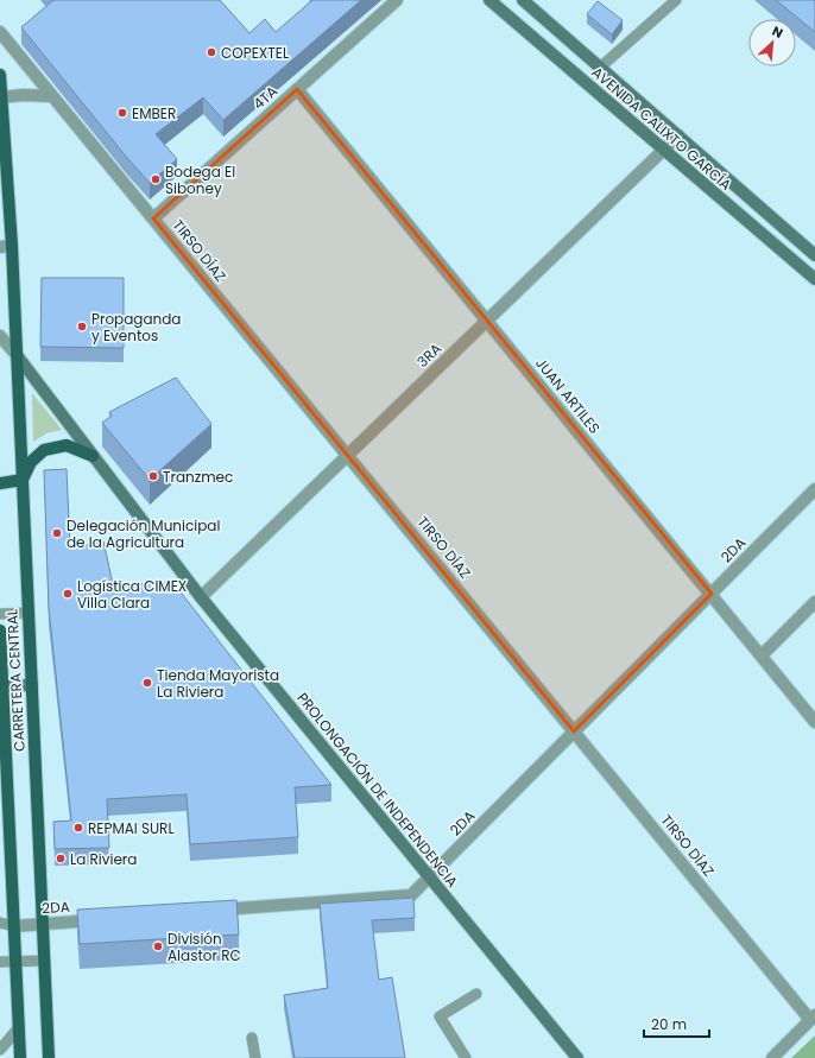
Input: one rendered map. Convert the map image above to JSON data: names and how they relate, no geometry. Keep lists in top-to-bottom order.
{
  "streets": {
    "main road": ["CARRETERA CENTRAL"],
    "street": [
      "4TA",
      "AVENIDA CALIXTO GARCÍA",
      "TIRSO DÍAZ",
      "3RA",
      "JUAN ARTILES",
      "2DA",
      "PROLONGACIÓN DE INDEPENDENCIA"
    ]
  },
  "crossings": [
    ["4TA", "TIRSO DÍAZ"],
    ["4TA", "JUAN ARTILES"],
    ["AVENIDA CALIXTO GARCÍA", "3RA"],
    ["TIRSO DÍAZ", "3RA"],
    ["TIRSO DÍAZ", "2DA"],
    ["3RA", "JUAN ARTILES"],
    ["3RA", "PROLONGACIÓN DE INDEPENDENCIA"],
    ["JUAN ARTILES", "2DA"],
    ["2DA", "CARRETERA CENTRAL"],
    ["2DA", "PROLONGACIÓN DE INDEPENDENCIA"],
    ["CARRETERA CENTRAL", "PROLONGACIÓN DE INDEPENDENCIA"]
  ],
  "places": [
    "COPEXTEL",
    "EMBER",
    "Bodega El Siboney",
    "Propaganda y Eventos",
    "Tranzmec",
    "Delegación Municipal de la Agricultura",
    "Logística CIMEX Villa Clara",
    "Tienda Mayorista La Riviera",
    "REPMAI SURL",
    "La Riviera",
    "División Alastor RC"
  ],
  "scale_bar": "20 m",
  "north": "top right"
}
